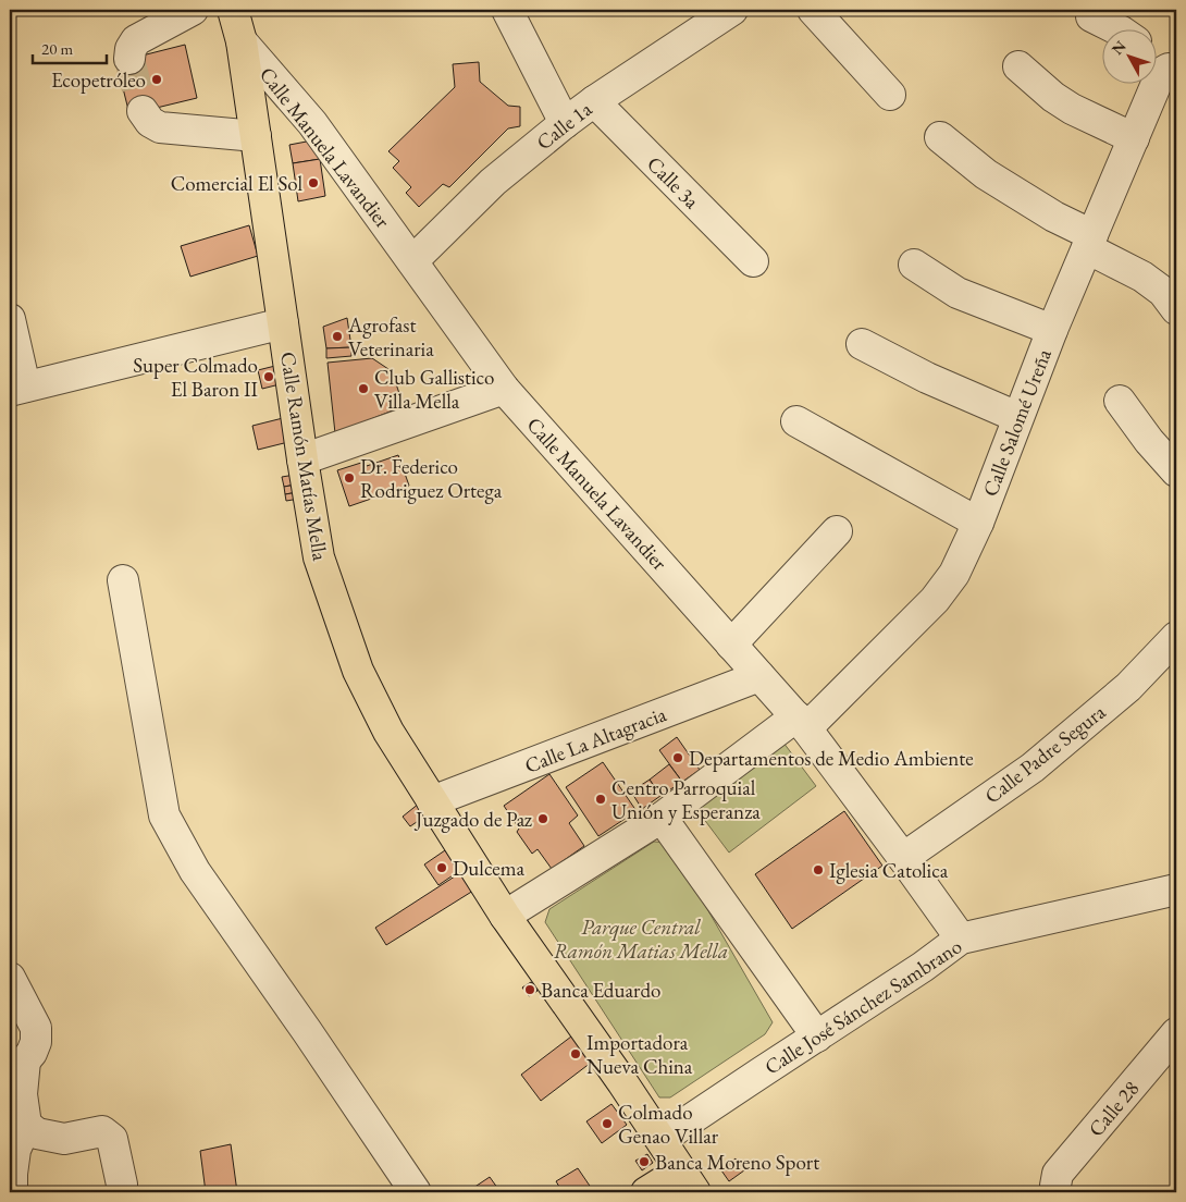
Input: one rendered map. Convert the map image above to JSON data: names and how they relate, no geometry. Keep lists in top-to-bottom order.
{
  "streets": {
    "main road": ["Calle Ramón Matías Mella"],
    "street": [
      "Calle 1a",
      "Calle Manuela Lavandier",
      "Calle 3a",
      "Calle Salomé Ureña",
      "Calle La Altagracia",
      "Calle Padre Segura",
      "Calle José Sánchez Sambrano",
      "Calle 28"
    ]
  },
  "crossings": [
    ["Calle 1a", "Calle Manuela Lavandier"],
    ["Calle 1a", "Calle 3a"],
    ["Calle Manuela Lavandier", "Calle Salomé Ureña"],
    ["Calle Manuela Lavandier", "Calle Ramón Matías Mella"],
    ["Calle Manuela Lavandier", "Calle La Altagracia"],
    ["Calle Manuela Lavandier", "Calle Padre Segura"],
    ["Calle Manuela Lavandier", "Calle José Sánchez Sambrano"],
    ["Calle Salomé Ureña", "Calle Ramón Matías Mella"],
    ["Calle Ramón Matías Mella", "Calle La Altagracia"],
    ["Calle Ramón Matías Mella", "Calle José Sánchez Sambrano"]
  ],
  "parks": ["Parque Central Ramón Matias Mella"],
  "places": [
    "Ecopetróleo",
    "Comercial El Sol",
    "Agrofast Veterinaria",
    "Super Colmado El Baron II",
    "Club Gallistico Villa Mella",
    "Dr. Federico Rodriguez Ortega",
    "Departamentos de Medio Ambiente",
    "Centro Parroquial Unión y Esperanza",
    "Juzgado de Paz",
    "Dulcema",
    "Iglesia Catolica",
    "Banca Eduardo",
    "Importadora Nueva China",
    "Colmado Genao Villar",
    "Banca Moreno Sport"
  ],
  "scale_bar": "20 m",
  "north": "top left"
}
